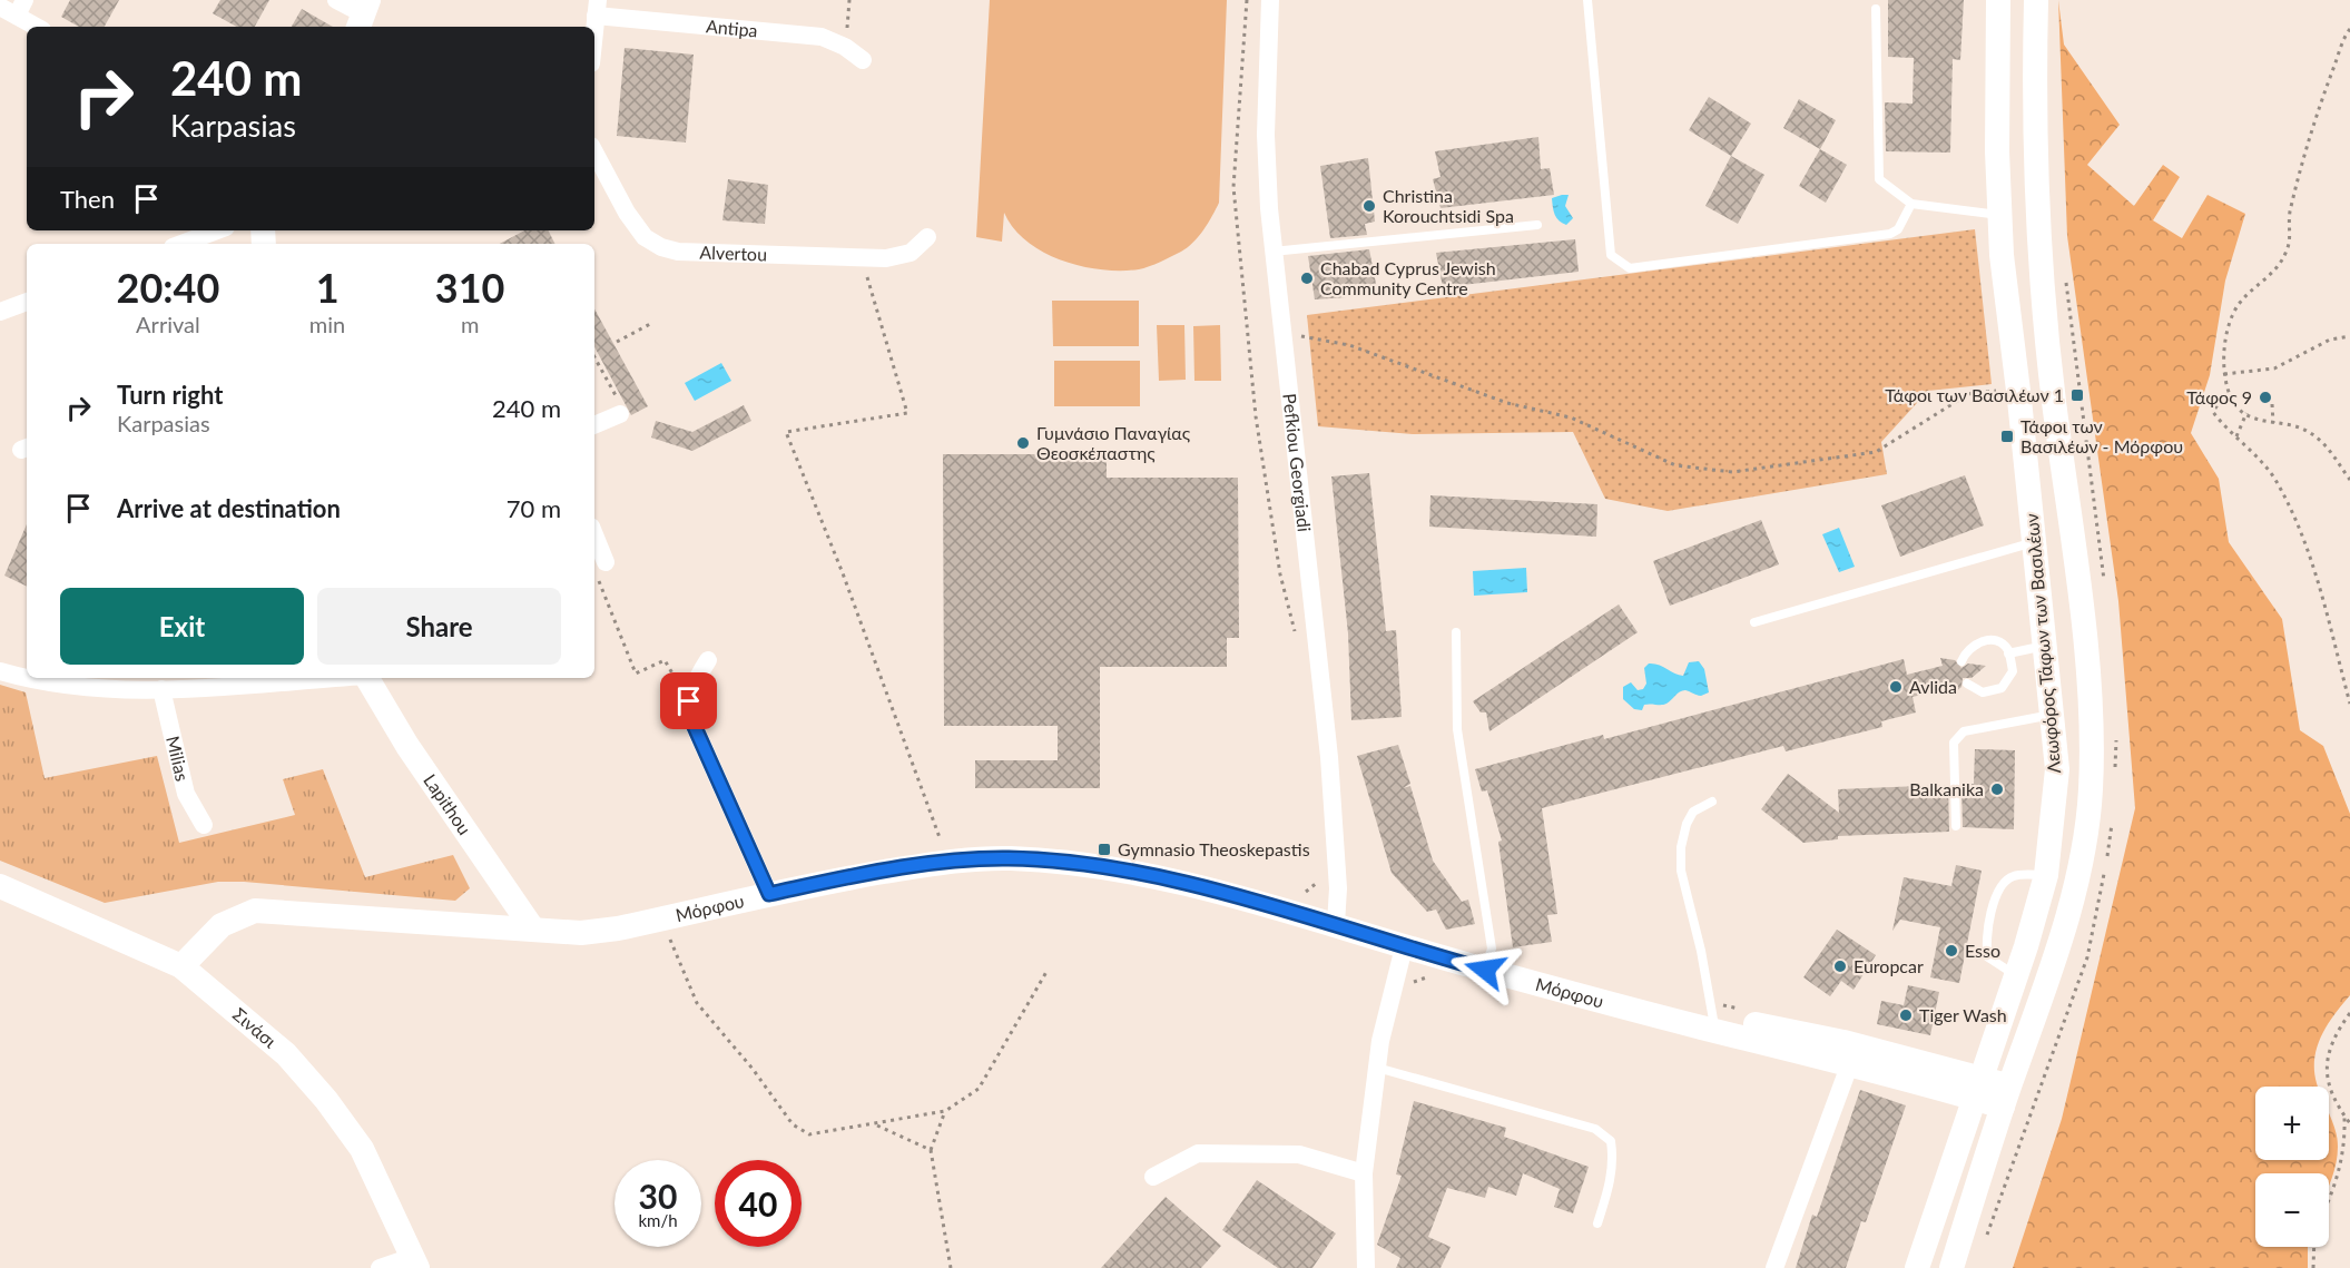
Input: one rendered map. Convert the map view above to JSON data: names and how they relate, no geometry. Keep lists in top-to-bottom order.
{
  "streets": {
    "street": [
      "Antipa",
      "Alvertou",
      "Pefkiou Georgiadi",
      "Λεωφόρος Τάφων των Βασιλέων",
      "Milias",
      "Lapithou",
      "Μόρφου",
      "Σινάσι"
    ]
  },
  "crossings": [
    ["Pefkiou Georgiadi", "Μόρφου"],
    ["Λεωφόρος Τάφων των Βασιλέων", "Μόρφου"],
    ["Lapithou", "Μόρφου"],
    ["Μόρφου", "Σινάσι"]
  ],
  "places": {
    "other": [
      "Christina Korouchtsidi Spa",
      "Chabad Cyprus Jewish Community Centre",
      "Τάφος 9",
      "Γυμνάσιο Παναγίας Θεοσκέπαστης",
      "Avlida",
      "Balkanika",
      "Esso",
      "Europcar",
      "Tiger Wash"
    ],
    "transit": ["Τάφοι των Βασιλέων 1", "Τάφοι των Βασιλέων - Μόρφου", "Gymnasio Theoskepastis"]
  },
  "page": {
    "turn": ["240 m", "Karpasias"],
    "then": "Then",
    "eta": [
      "20:40",
      "Arrival",
      "1",
      "min",
      "310",
      "m"
    ],
    "list": [
      {
        "name": "Turn right",
        "note": "Karpasias",
        "value": "240 m"
      },
      {
        "name": "Arrive at destination",
        "value": "70 m"
      }
    ],
    "buttons": ["Exit", "Share"],
    "map_buttons": ["+", "−"],
    "speed": "30 km/h",
    "limit": "40"
  }
}
